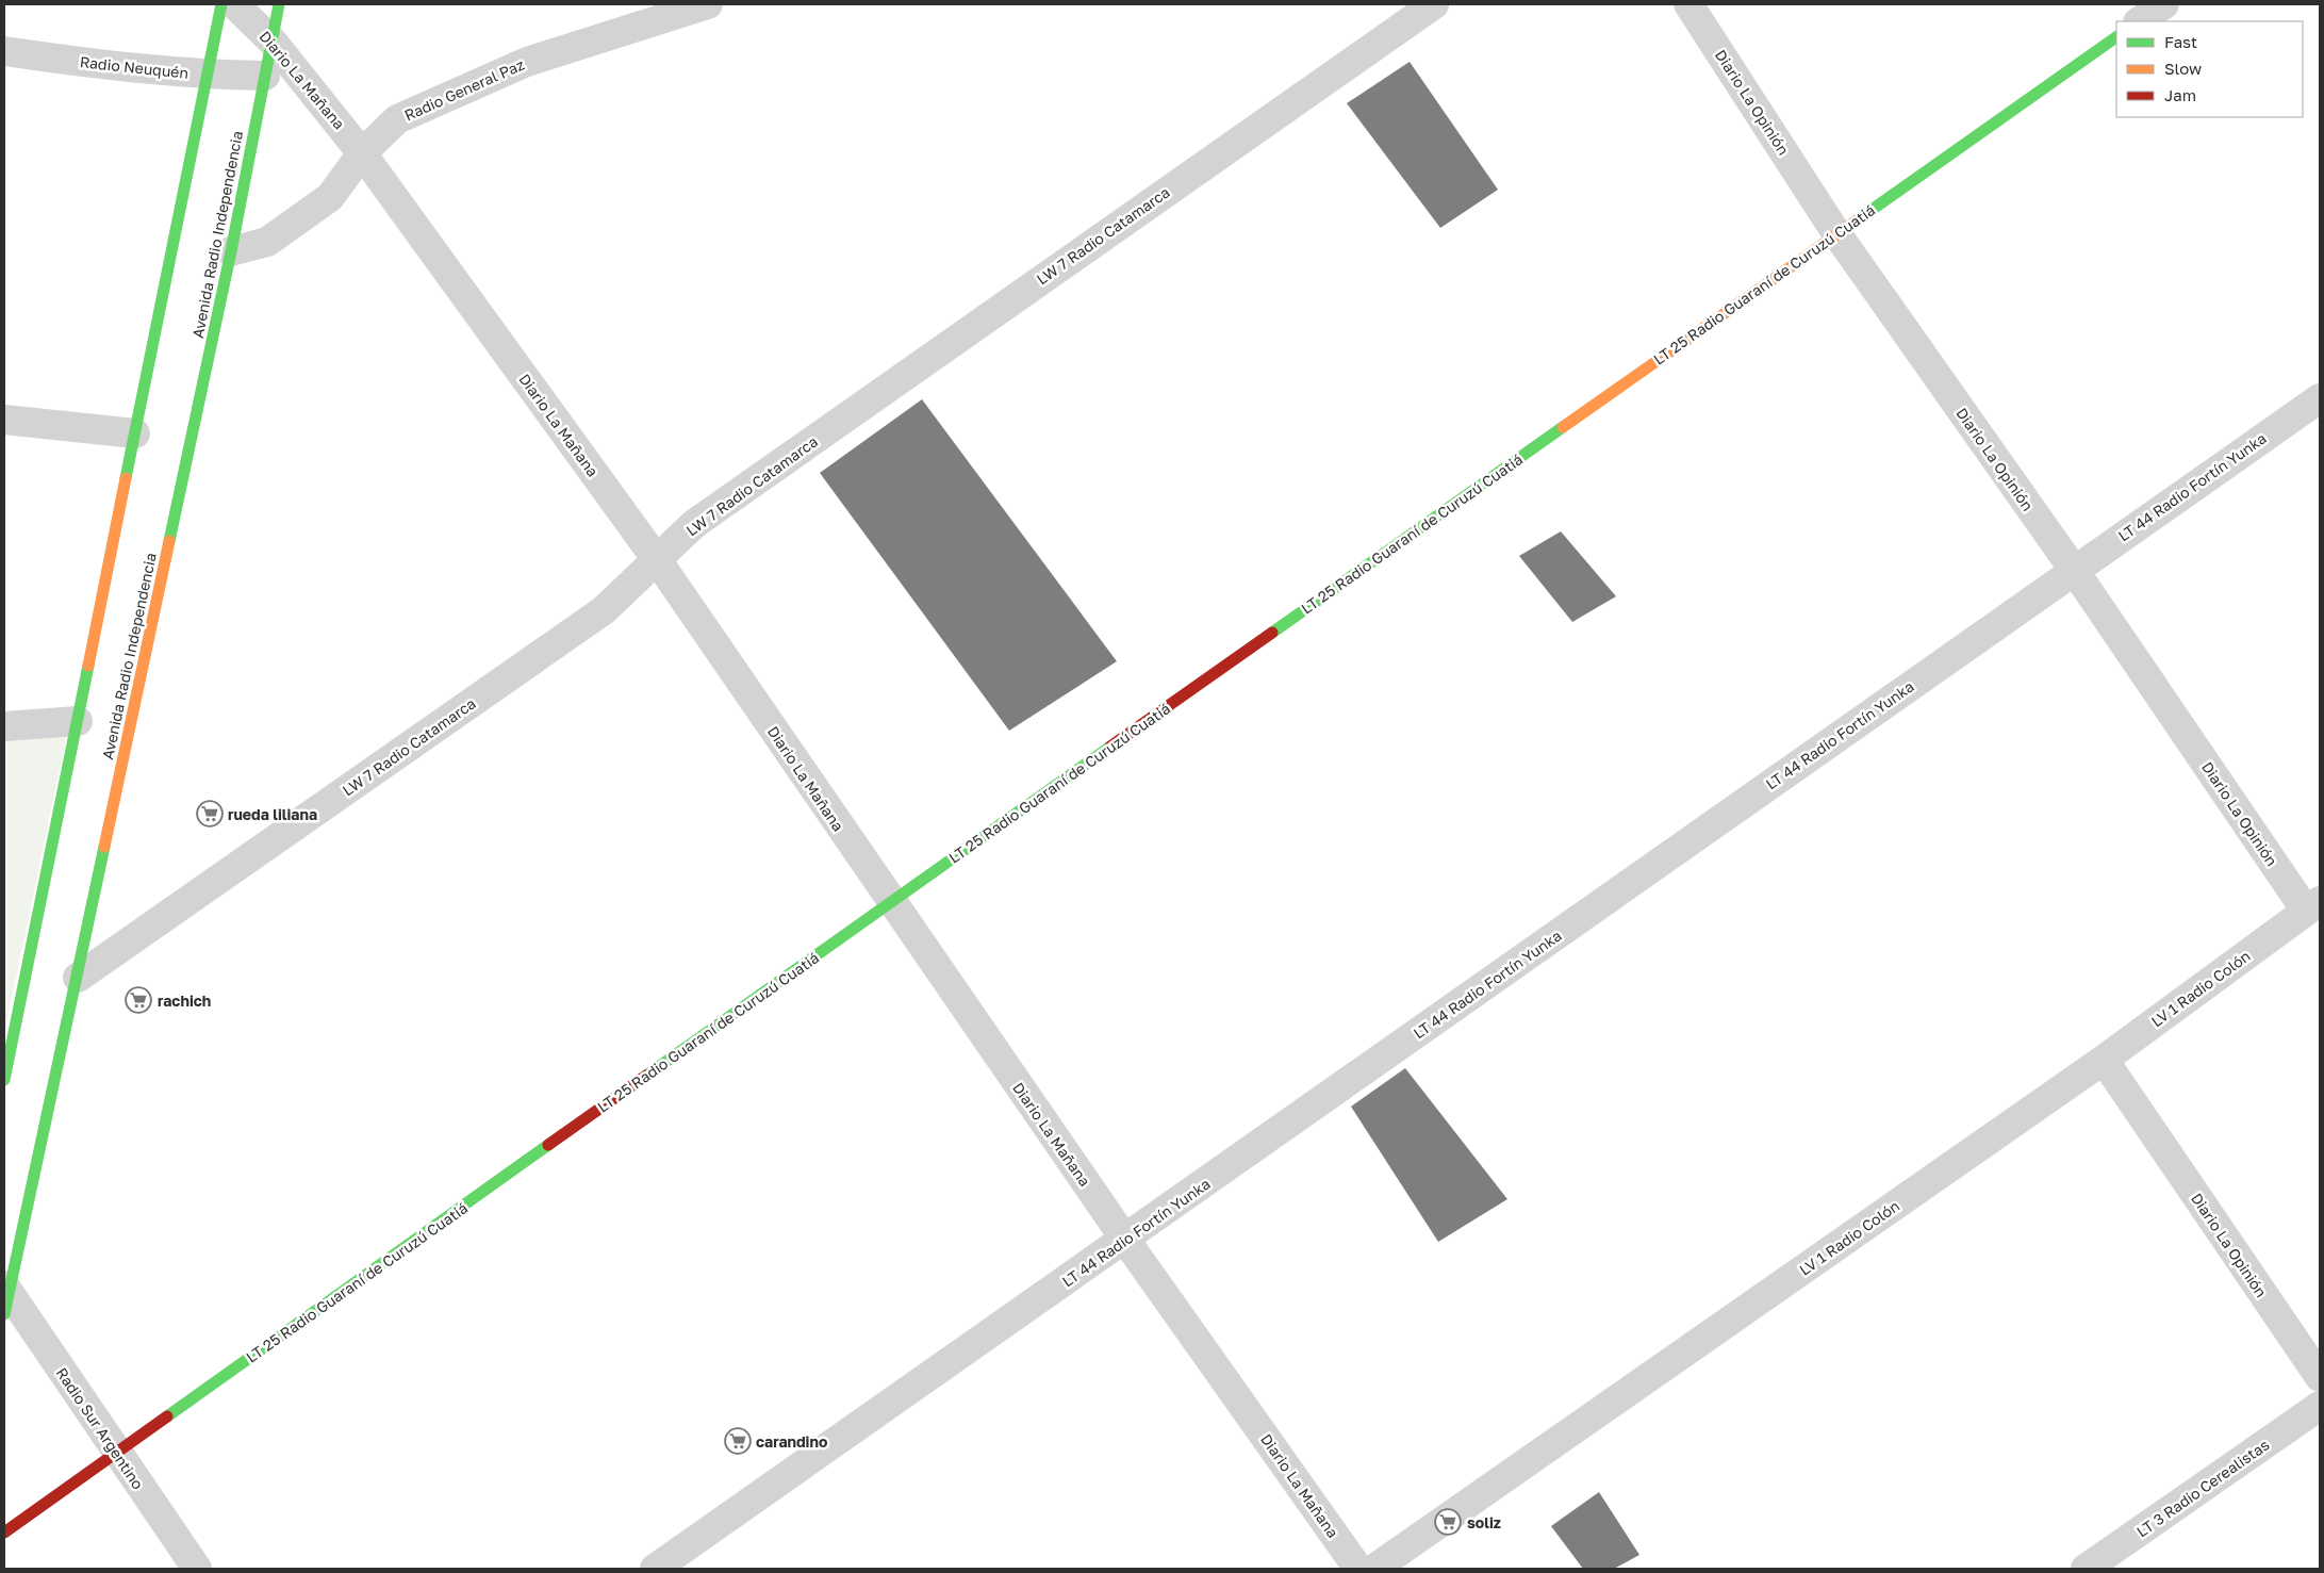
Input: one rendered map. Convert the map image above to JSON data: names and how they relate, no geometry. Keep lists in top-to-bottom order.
{
  "streets": {
    "street": [
      "Radio Neuquén",
      "Diario La Mañana",
      "Radio General Paz",
      "Diario La Opinión",
      "Avenida Radio Independencia",
      "LW 7 Radio Catamarca",
      "LT 25 Radio Guaraní de Curuzú Cuatiá",
      "LT 44 Radio Fortín Yunka",
      "LV 1 Radio Colón",
      "Radio Sur Argentino",
      "LT 3 Radio Cerealistas"
    ]
  },
  "crossings": [
    ["Radio Neuquén", "Avenida Radio Independencia"],
    ["Diario La Mañana", "Radio General Paz"],
    ["Diario La Mañana", "Avenida Radio Independencia"],
    ["Diario La Mañana", "LW 7 Radio Catamarca"],
    ["Diario La Mañana", "LT 25 Radio Guaraní de Curuzú Cuatiá"],
    ["Diario La Mañana", "LT 44 Radio Fortín Yunka"],
    ["Radio General Paz", "Avenida Radio Independencia"],
    ["Diario La Opinión", "LT 25 Radio Guaraní de Curuzú Cuatiá"],
    ["Diario La Opinión", "LT 44 Radio Fortín Yunka"],
    ["Diario La Opinión", "LV 1 Radio Colón"],
    ["Avenida Radio Independencia", "LW 7 Radio Catamarca"],
    ["Avenida Radio Independencia", "Radio Sur Argentino"],
    ["LT 25 Radio Guaraní de Curuzú Cuatiá", "Radio Sur Argentino"]
  ],
  "places": {
    "supermarket": [
      "rueda liliana",
      "rachich",
      "carandino",
      "soliz"
    ]
  },
  "legend": ["Fast", "Slow", "Jam"]
}
